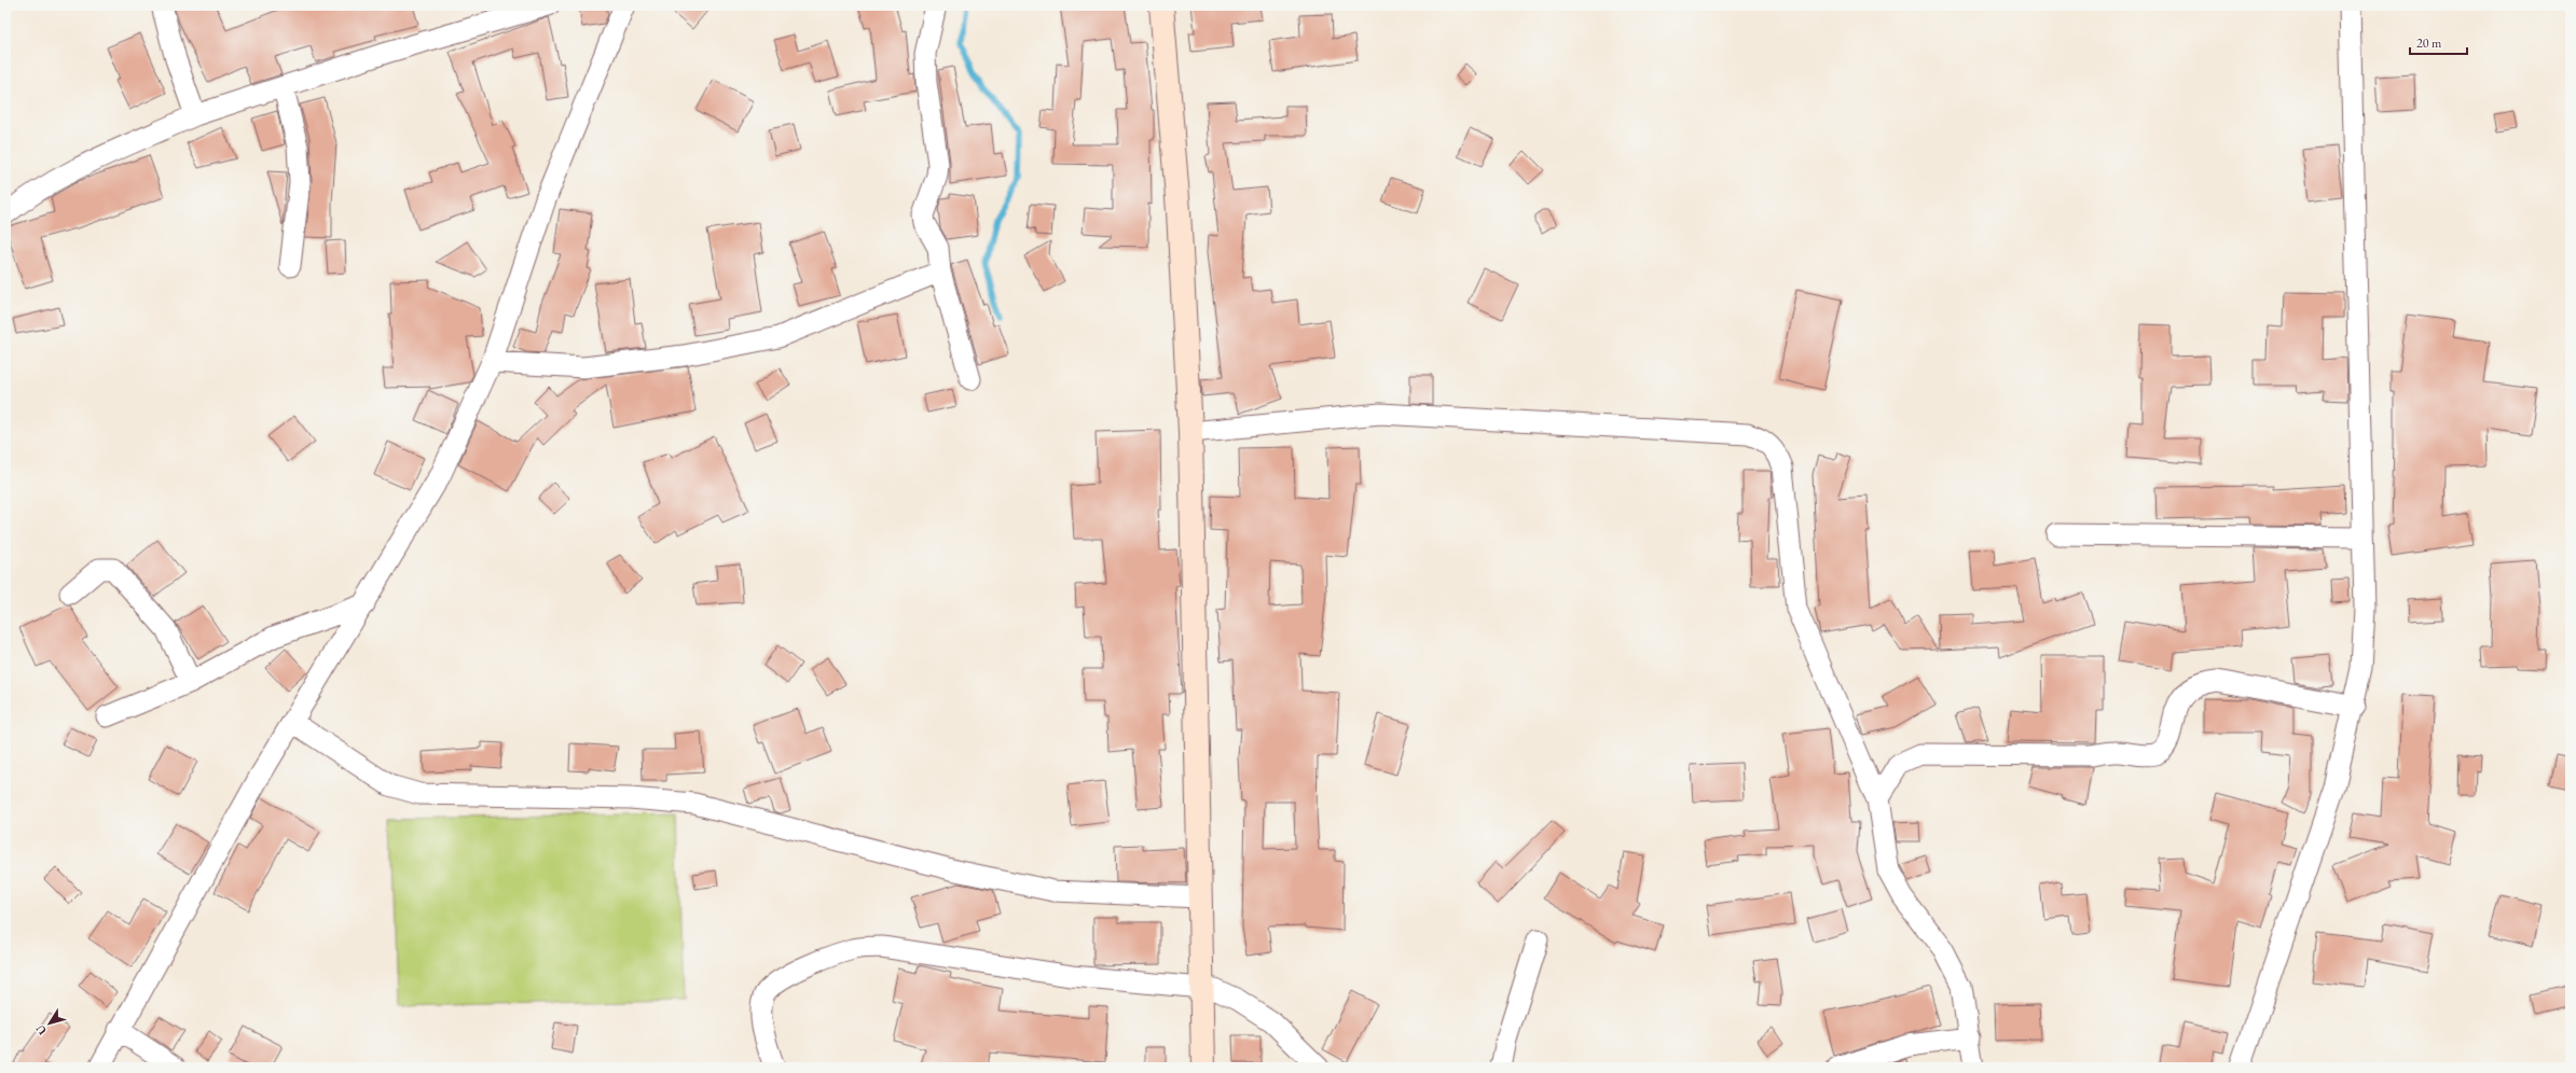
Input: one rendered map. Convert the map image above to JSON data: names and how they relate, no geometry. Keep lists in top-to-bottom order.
{
  "scale_bar": "20 m",
  "north": "bottom left"
}
